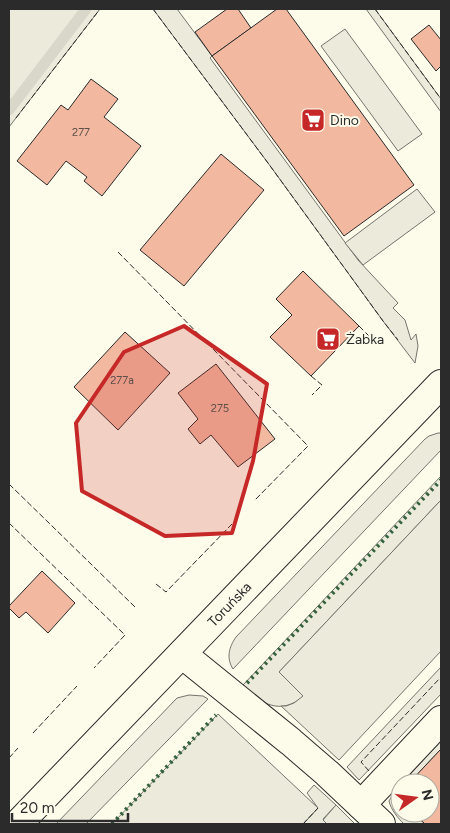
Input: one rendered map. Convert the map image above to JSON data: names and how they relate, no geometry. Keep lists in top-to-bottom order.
{
  "streets": {
    "street": ["Toruńska"]
  },
  "places": {
    "supermarket": ["Dino", "Żabka"]
  },
  "house_numbers": ["277", "277a", "275"],
  "scale_bar": "20 m",
  "north": "right"
}
